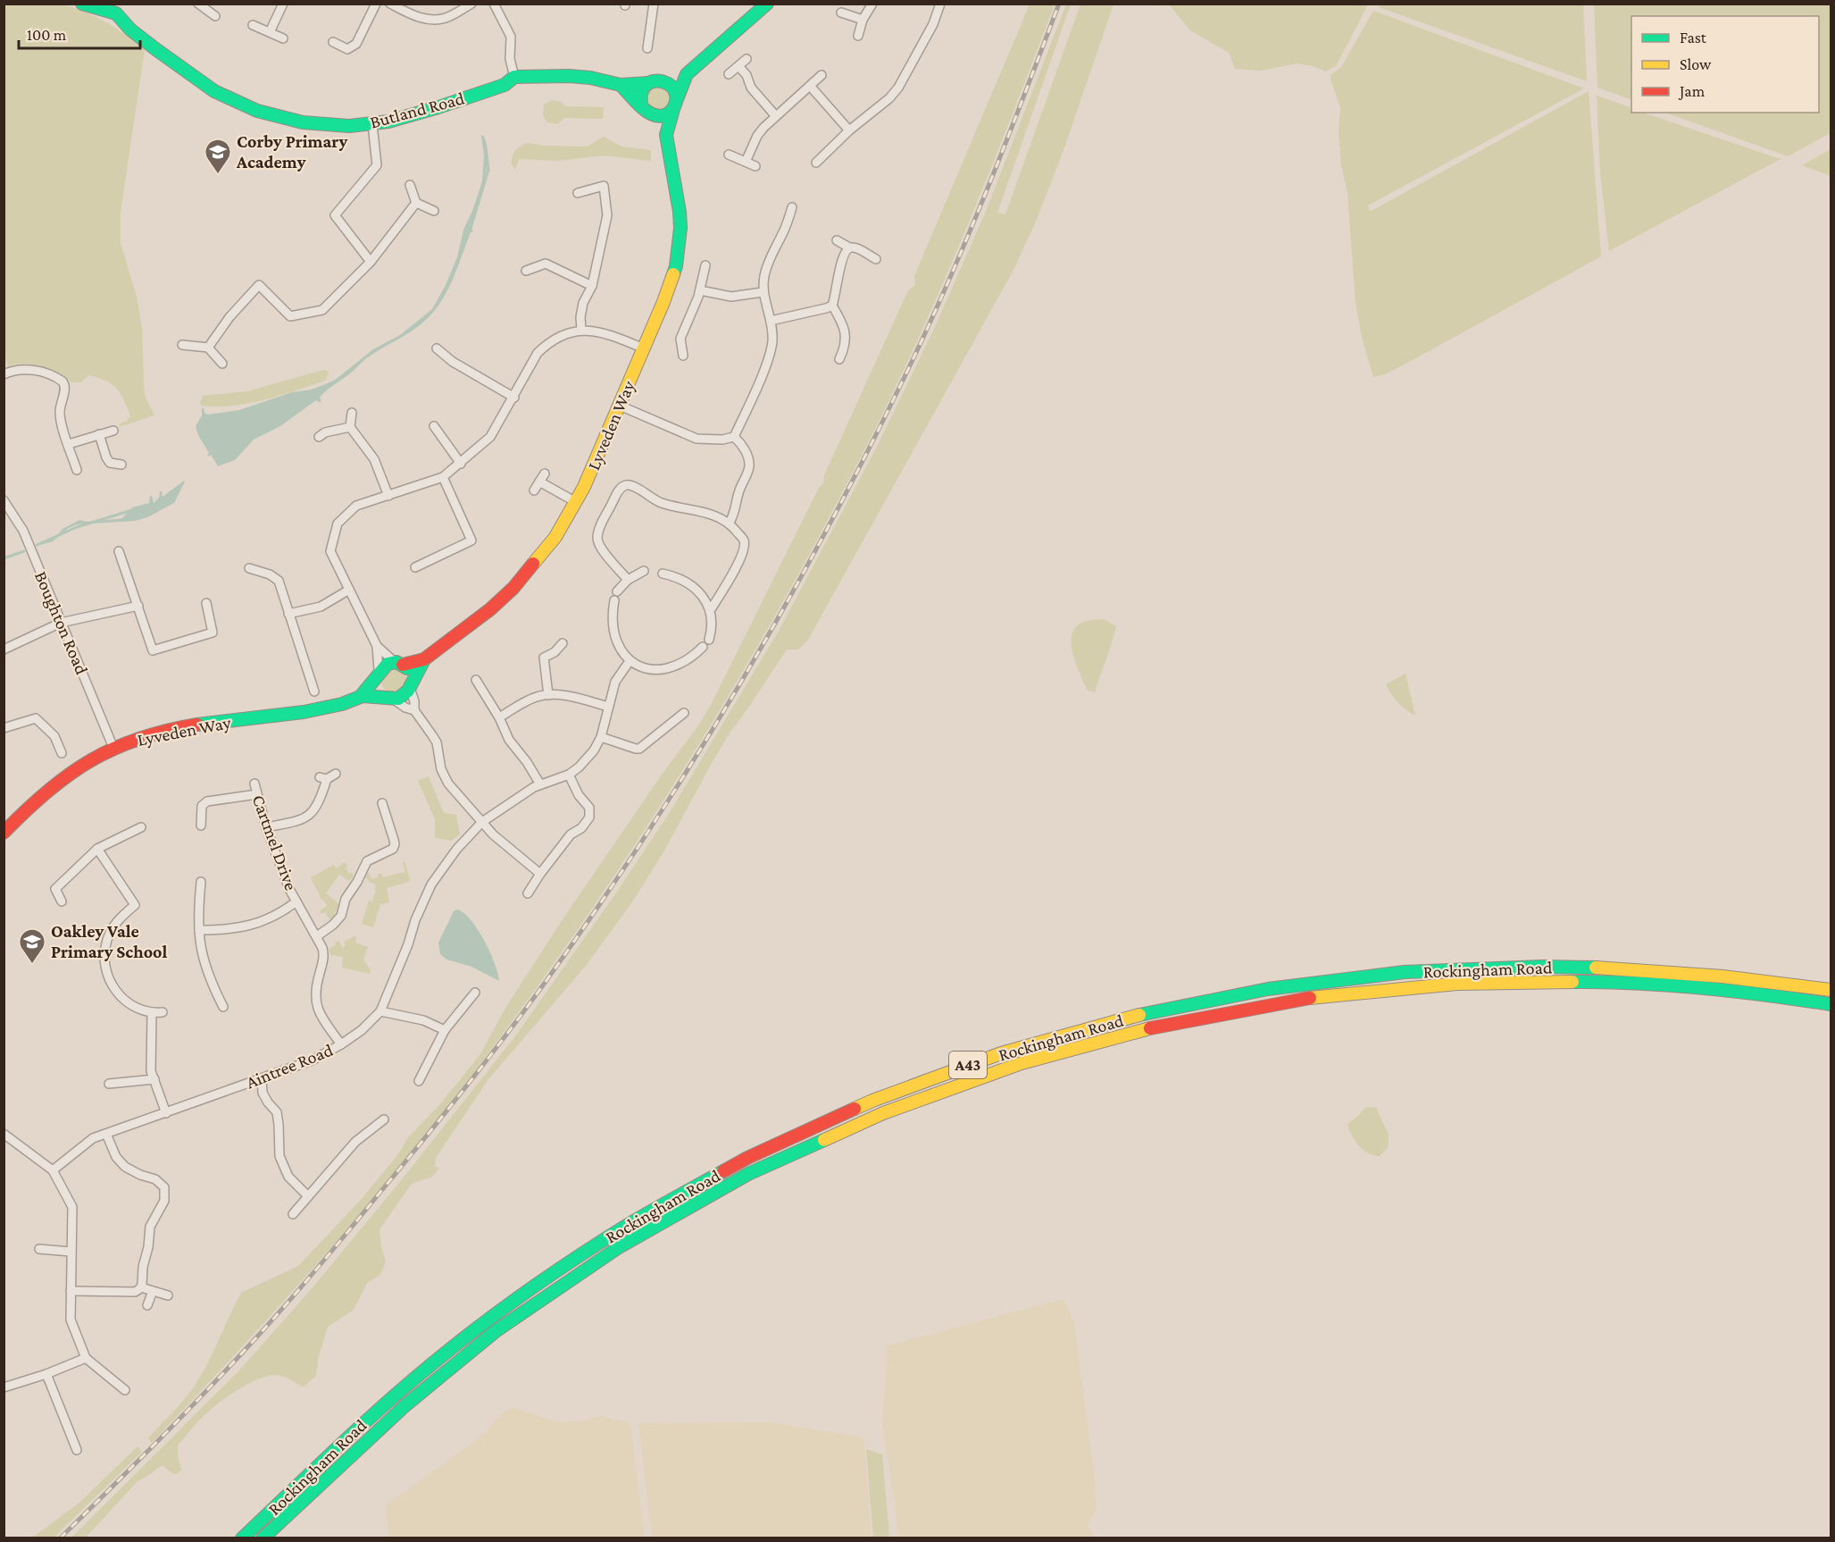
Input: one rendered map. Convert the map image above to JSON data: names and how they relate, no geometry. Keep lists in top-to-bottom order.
{
  "streets": {
    "main road": [
      "Butland Road",
      "Lyveden Way",
      "Rockingham Road",
      "A43"
    ],
    "street": ["Boughton Road", "Cartmel Drive", "Aintree Road"]
  },
  "crossings": [
    ["Butland Road", "Lyveden Way"],
    ["Lyveden Way", "Boughton Road"],
    ["Cartmel Drive", "Aintree Road"]
  ],
  "places": {
    "school or university": ["Corby Primary Academy", "Oakley Vale Primary School"]
  },
  "legend": ["Fast", "Slow", "Jam"],
  "scale_bar": "100 m"
}
